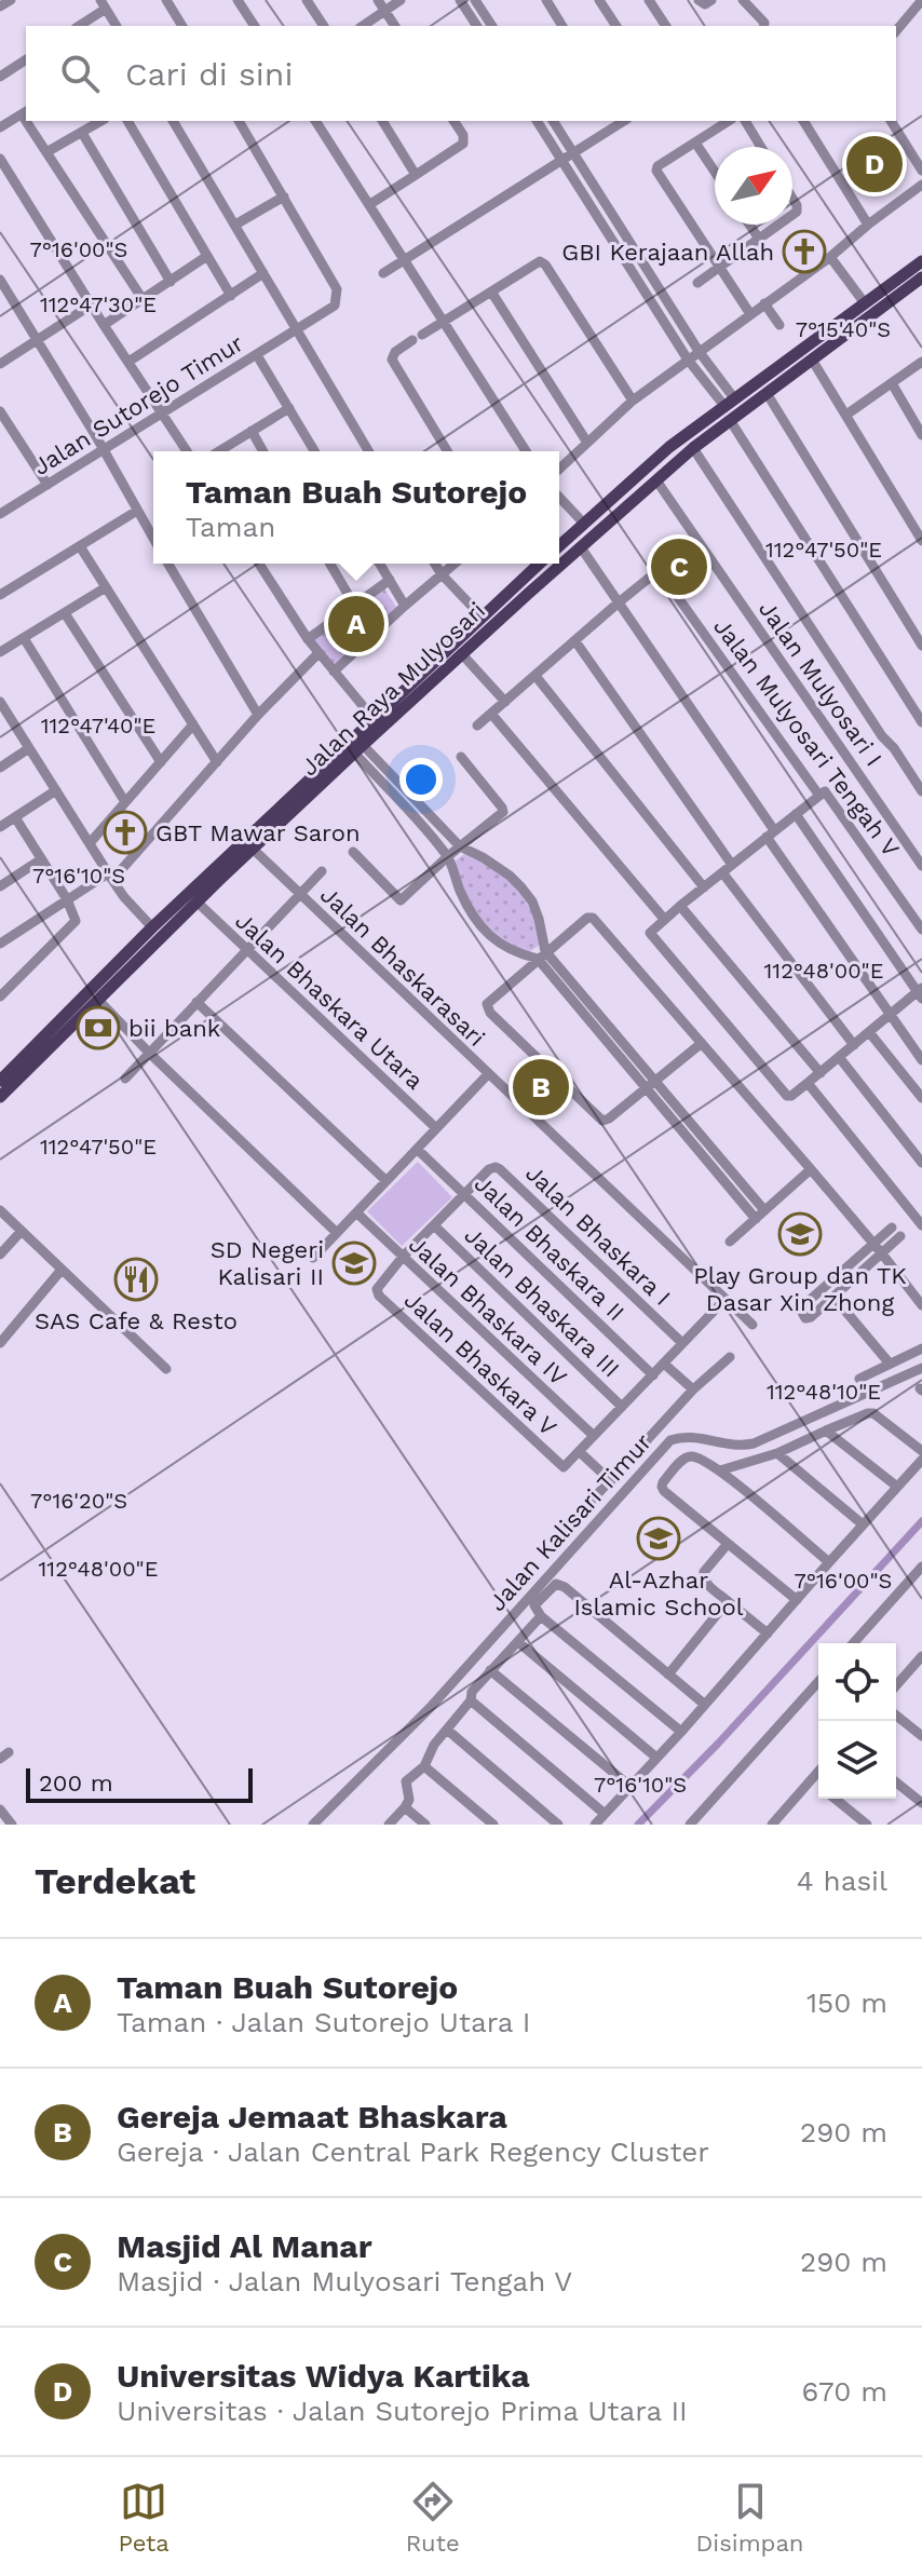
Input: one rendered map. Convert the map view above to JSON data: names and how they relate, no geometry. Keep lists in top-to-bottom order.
{
  "streets": {
    "main road": ["Jalan Raya Mulyosari"],
    "street": [
      "Jalan Sutorejo Timur",
      "Jalan Mulyosari I",
      "Jalan Mulyosari Tengah V",
      "Jalan Bhaskarasari",
      "Jalan Bhaskara Utara",
      "Jalan Bhaskara I",
      "Jalan Bhaskara II",
      "Jalan Bhaskara III",
      "Jalan Bhaskara IV",
      "Jalan Bhaskara V",
      "Jalan Kalisari Timur"
    ]
  },
  "crossings": [
    ["Jalan Mulyosari I", "Jalan Raya Mulyosari"],
    ["Jalan Raya Mulyosari", "Jalan Bhaskarasari"],
    ["Jalan Raya Mulyosari", "Jalan Bhaskara Utara"],
    ["Jalan Bhaskara I", "Jalan Bhaskara II"],
    ["Jalan Bhaskara I", "Jalan Bhaskara III"],
    ["Jalan Bhaskara I", "Jalan Bhaskara IV"],
    ["Jalan Bhaskara I", "Jalan Bhaskara V"]
  ],
  "places": {
    "church": ["GBI Kerajaan Allah", "GBT Mawar Saron"],
    "bank": ["bii bank"],
    "school or university": ["Play Group dan TK Dasar Xin Zhong", "SD Negeri Kalisari II", "Al-Azhar Islamic School"],
    "restaurant": ["SAS Cafe & Resto"]
  },
  "scale_bar": "200 m",
  "north": "top right",
  "page": {
    "search": "Cari di sini",
    "pins": [
      "D",
      "C",
      "A",
      "B"
    ],
    "popup": ["Taman Buah Sutorejo", "Taman"],
    "scale": "200 m",
    "heading": ["Terdekat", "4 hasil"],
    "list": [
      {
        "mark": "A",
        "name": "Taman Buah Sutorejo",
        "note": "Taman · Jalan Sutorejo Utara I",
        "value": "150 m"
      },
      {
        "mark": "B",
        "name": "Gereja Jemaat Bhaskara",
        "note": "Gereja · Jalan Central Park Regency Cluster",
        "value": "290 m"
      },
      {
        "mark": "C",
        "name": "Masjid Al Manar",
        "note": "Masjid · Jalan Mulyosari Tengah V",
        "value": "290 m"
      },
      {
        "mark": "D",
        "name": "Universitas Widya Kartika",
        "note": "Universitas · Jalan Sutorejo Prima Utara II",
        "value": "670 m"
      }
    ],
    "nav": ["Peta", "Rute", "Disimpan"]
  },
  "coordinates": [
    "7°16'00\"S",
    "112°47'30\"E",
    "7°15'40\"S",
    "112°47'50\"E",
    "112°47'40\"E",
    "7°16'10\"S",
    "112°48'00\"E",
    "112°48'10\"E",
    "7°16'20\"S"
  ]
}
